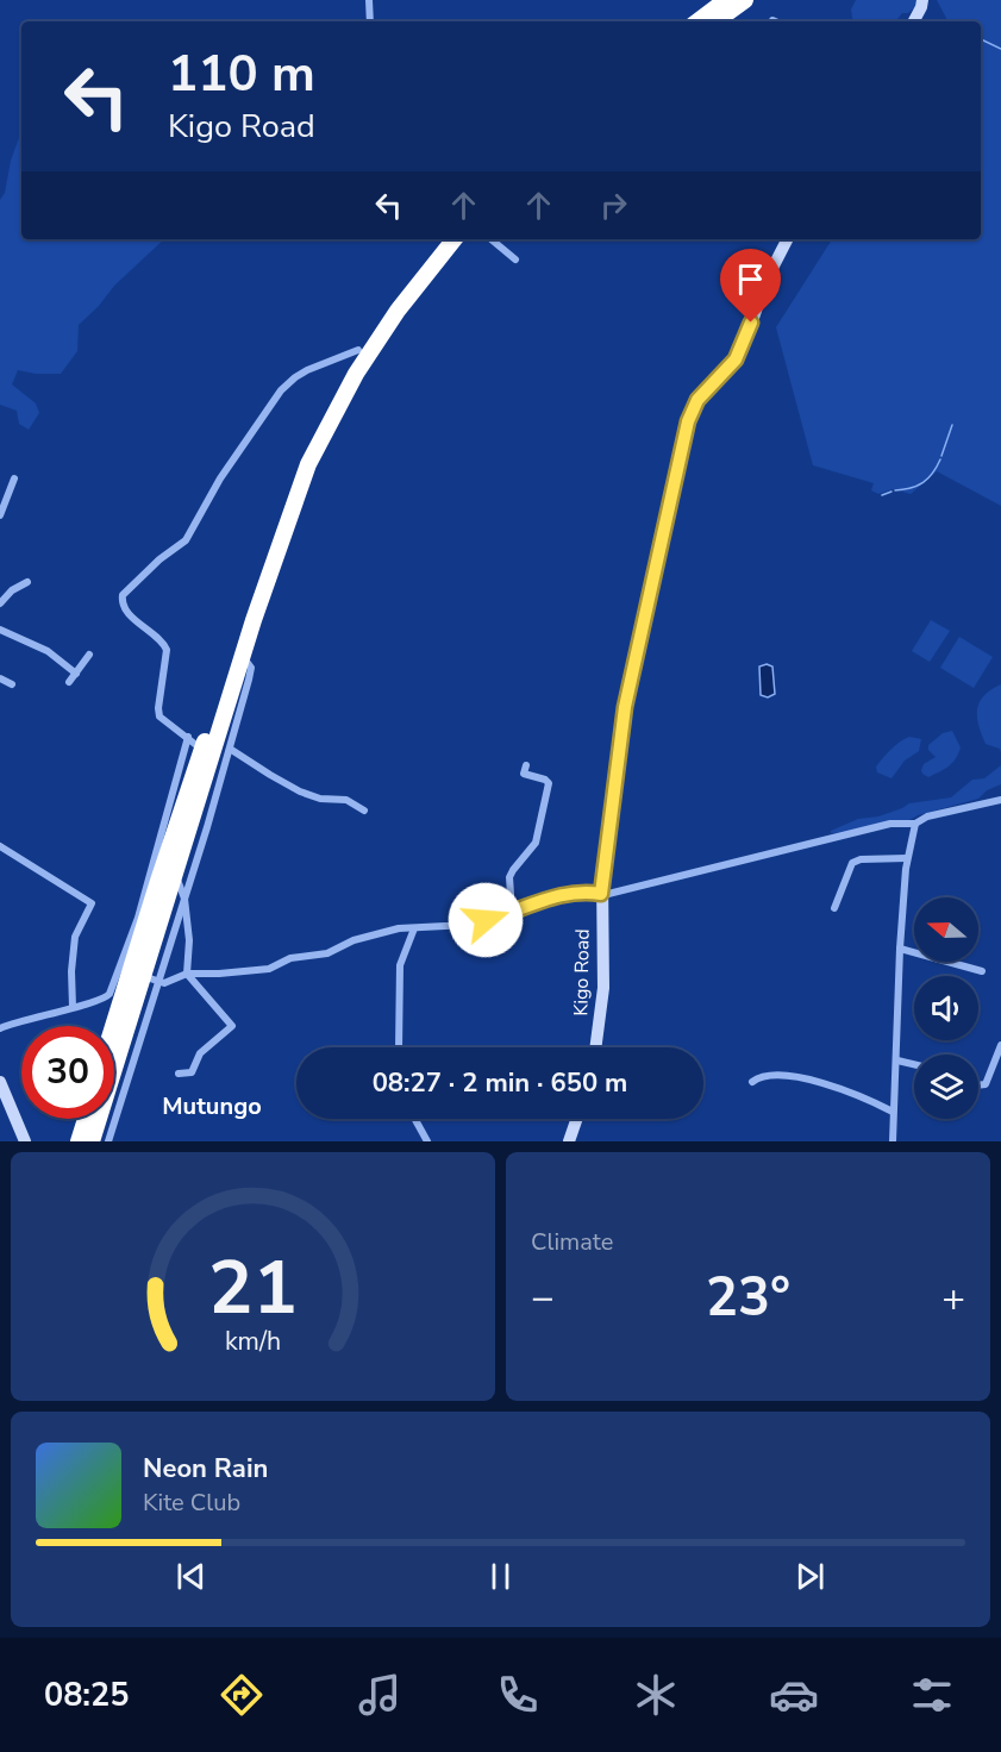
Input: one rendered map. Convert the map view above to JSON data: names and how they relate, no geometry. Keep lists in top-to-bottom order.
{
  "streets": {
    "street": ["Kigo Road"]
  },
  "districts": ["Mutungo"],
  "north": "left",
  "page": {
    "turn": ["110 m", "Kigo Road"],
    "limit": "30",
    "trip": "08:27 · 2 min · 650 m",
    "tile": "Climate",
    "heat": ["−", "23°", "+"],
    "song": ["Neon Rain", "Kite Club"],
    "tabs": "08:25",
    "gauge": ["21", "km/h"]
  }
}
